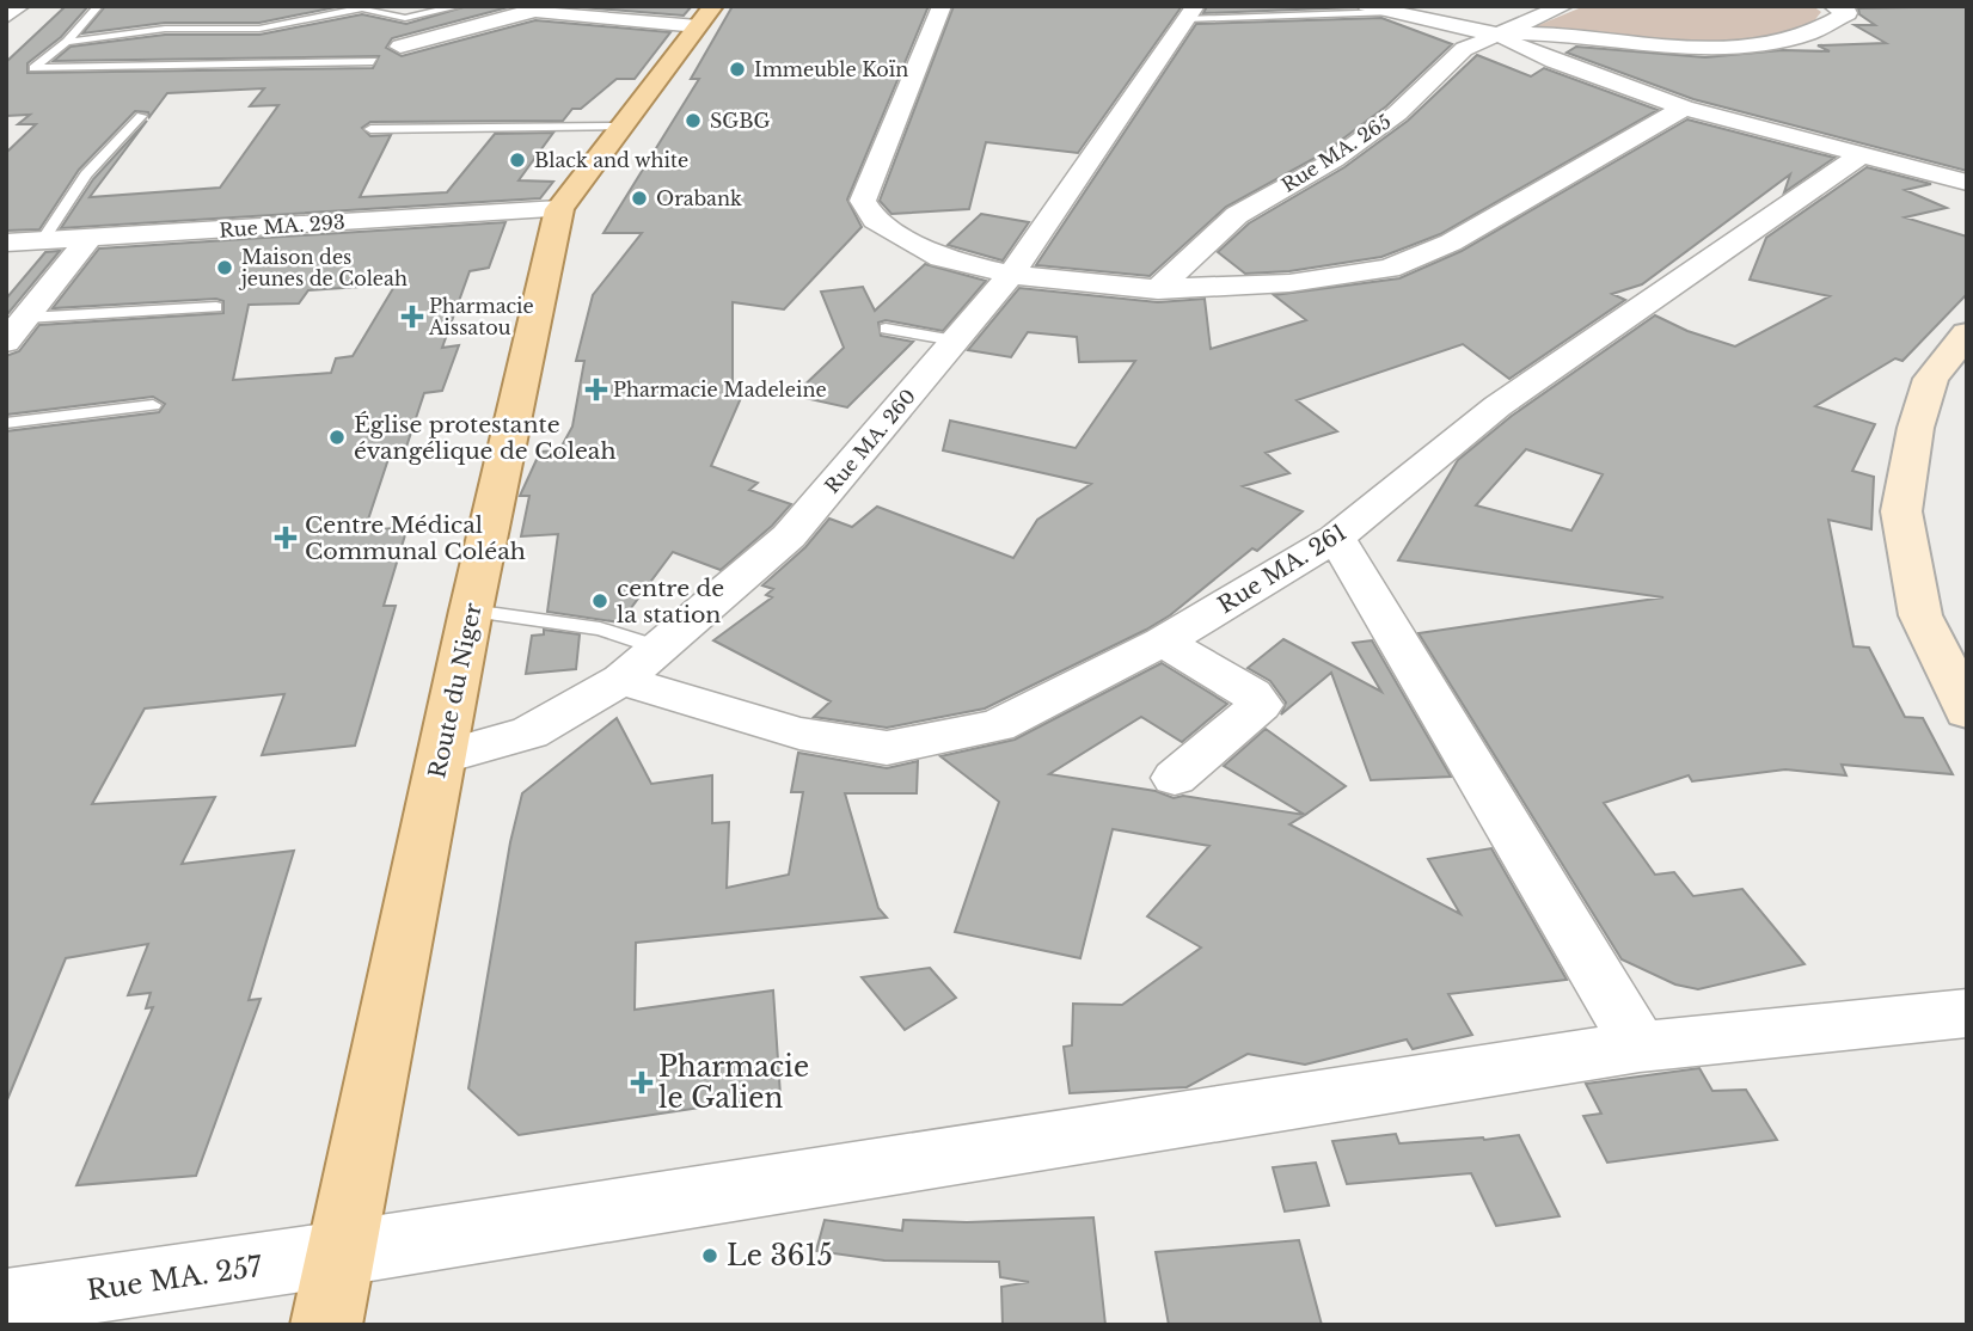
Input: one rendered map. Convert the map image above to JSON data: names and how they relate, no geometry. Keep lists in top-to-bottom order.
{
  "streets": {
    "main road": ["Route du Niger"],
    "street": [
      "Rue MA. 265",
      "Rue MA. 293",
      "Rue MA. 260",
      "Rue MA. 261",
      "Rue MA. 257"
    ]
  },
  "crossings": [
    ["Rue MA. 293", "Route du Niger"],
    ["Rue MA. 260", "Rue MA. 261"],
    ["Rue MA. 260", "Route du Niger"],
    ["Route du Niger", "Rue MA. 257"]
  ],
  "places": {
    "other": [
      "Immeuble Koïn",
      "SGBG",
      "Black and white",
      "Orabank",
      "Maison des jeunes de Coleah",
      "Église protestante évangélique de Coleah",
      "centre de la station",
      "Le 3615"
    ],
    "health": [
      "Pharmacie Aissatou",
      "Pharmacie Madeleine",
      "Centre Médical Communal Coléah",
      "Pharmacie le Galien"
    ]
  }
}
